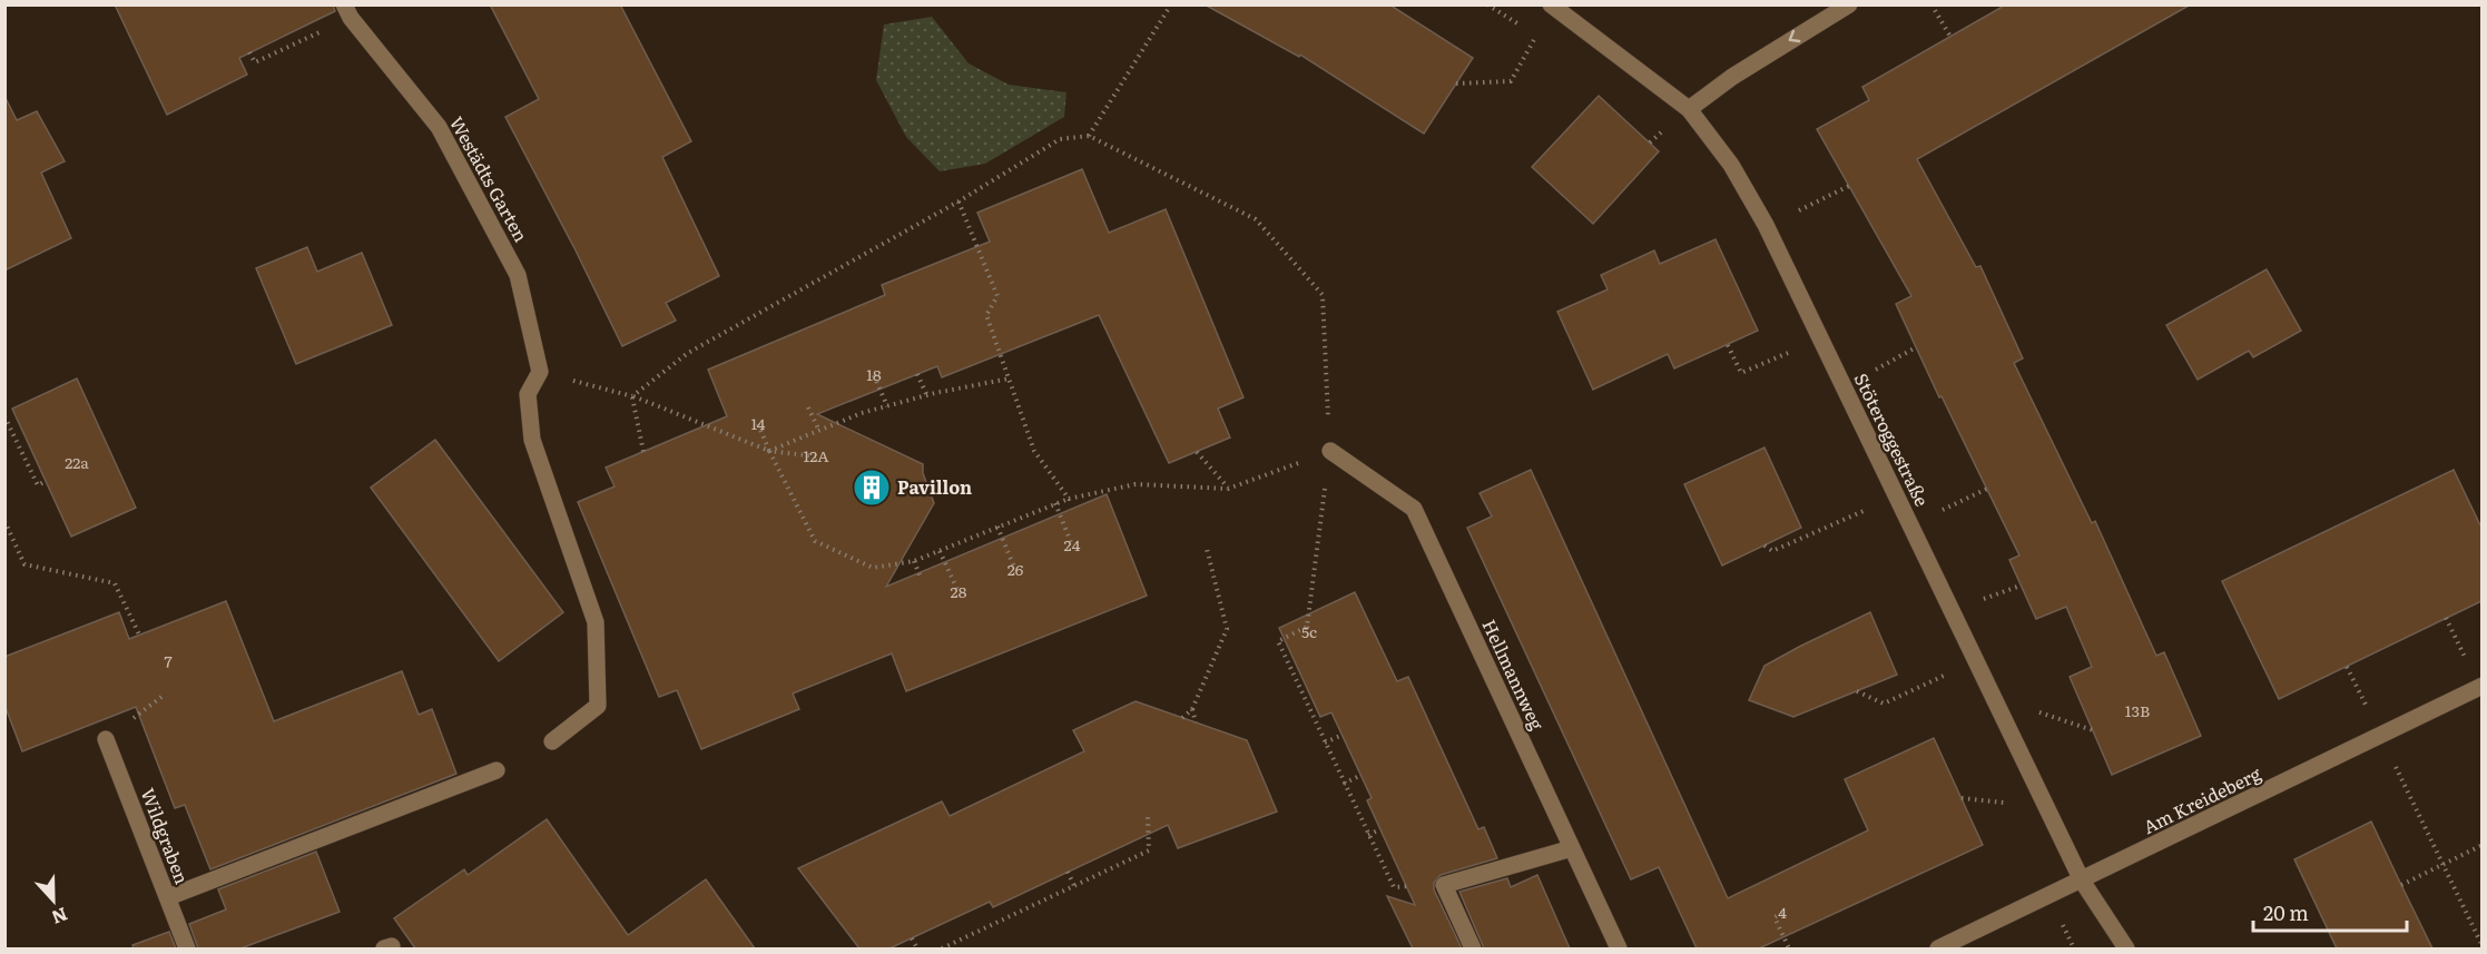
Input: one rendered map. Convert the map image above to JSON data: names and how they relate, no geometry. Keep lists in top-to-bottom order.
{
  "streets": {
    "street": [
      "Westädts Garten",
      "Stöteroggestraße",
      "Hellmannweg",
      "Am Kreideberg",
      "Wildgraben"
    ]
  },
  "crossings": [
    ["Stöteroggestraße", "Am Kreideberg"]
  ],
  "places": {
    "building": ["Pavillon"]
  },
  "house_numbers": [
    "18",
    "14",
    "12A",
    "22a",
    "24",
    "26",
    "28",
    "5c",
    "7",
    "13B",
    "4"
  ],
  "scale_bar": "20 m",
  "north": "bottom"
}
